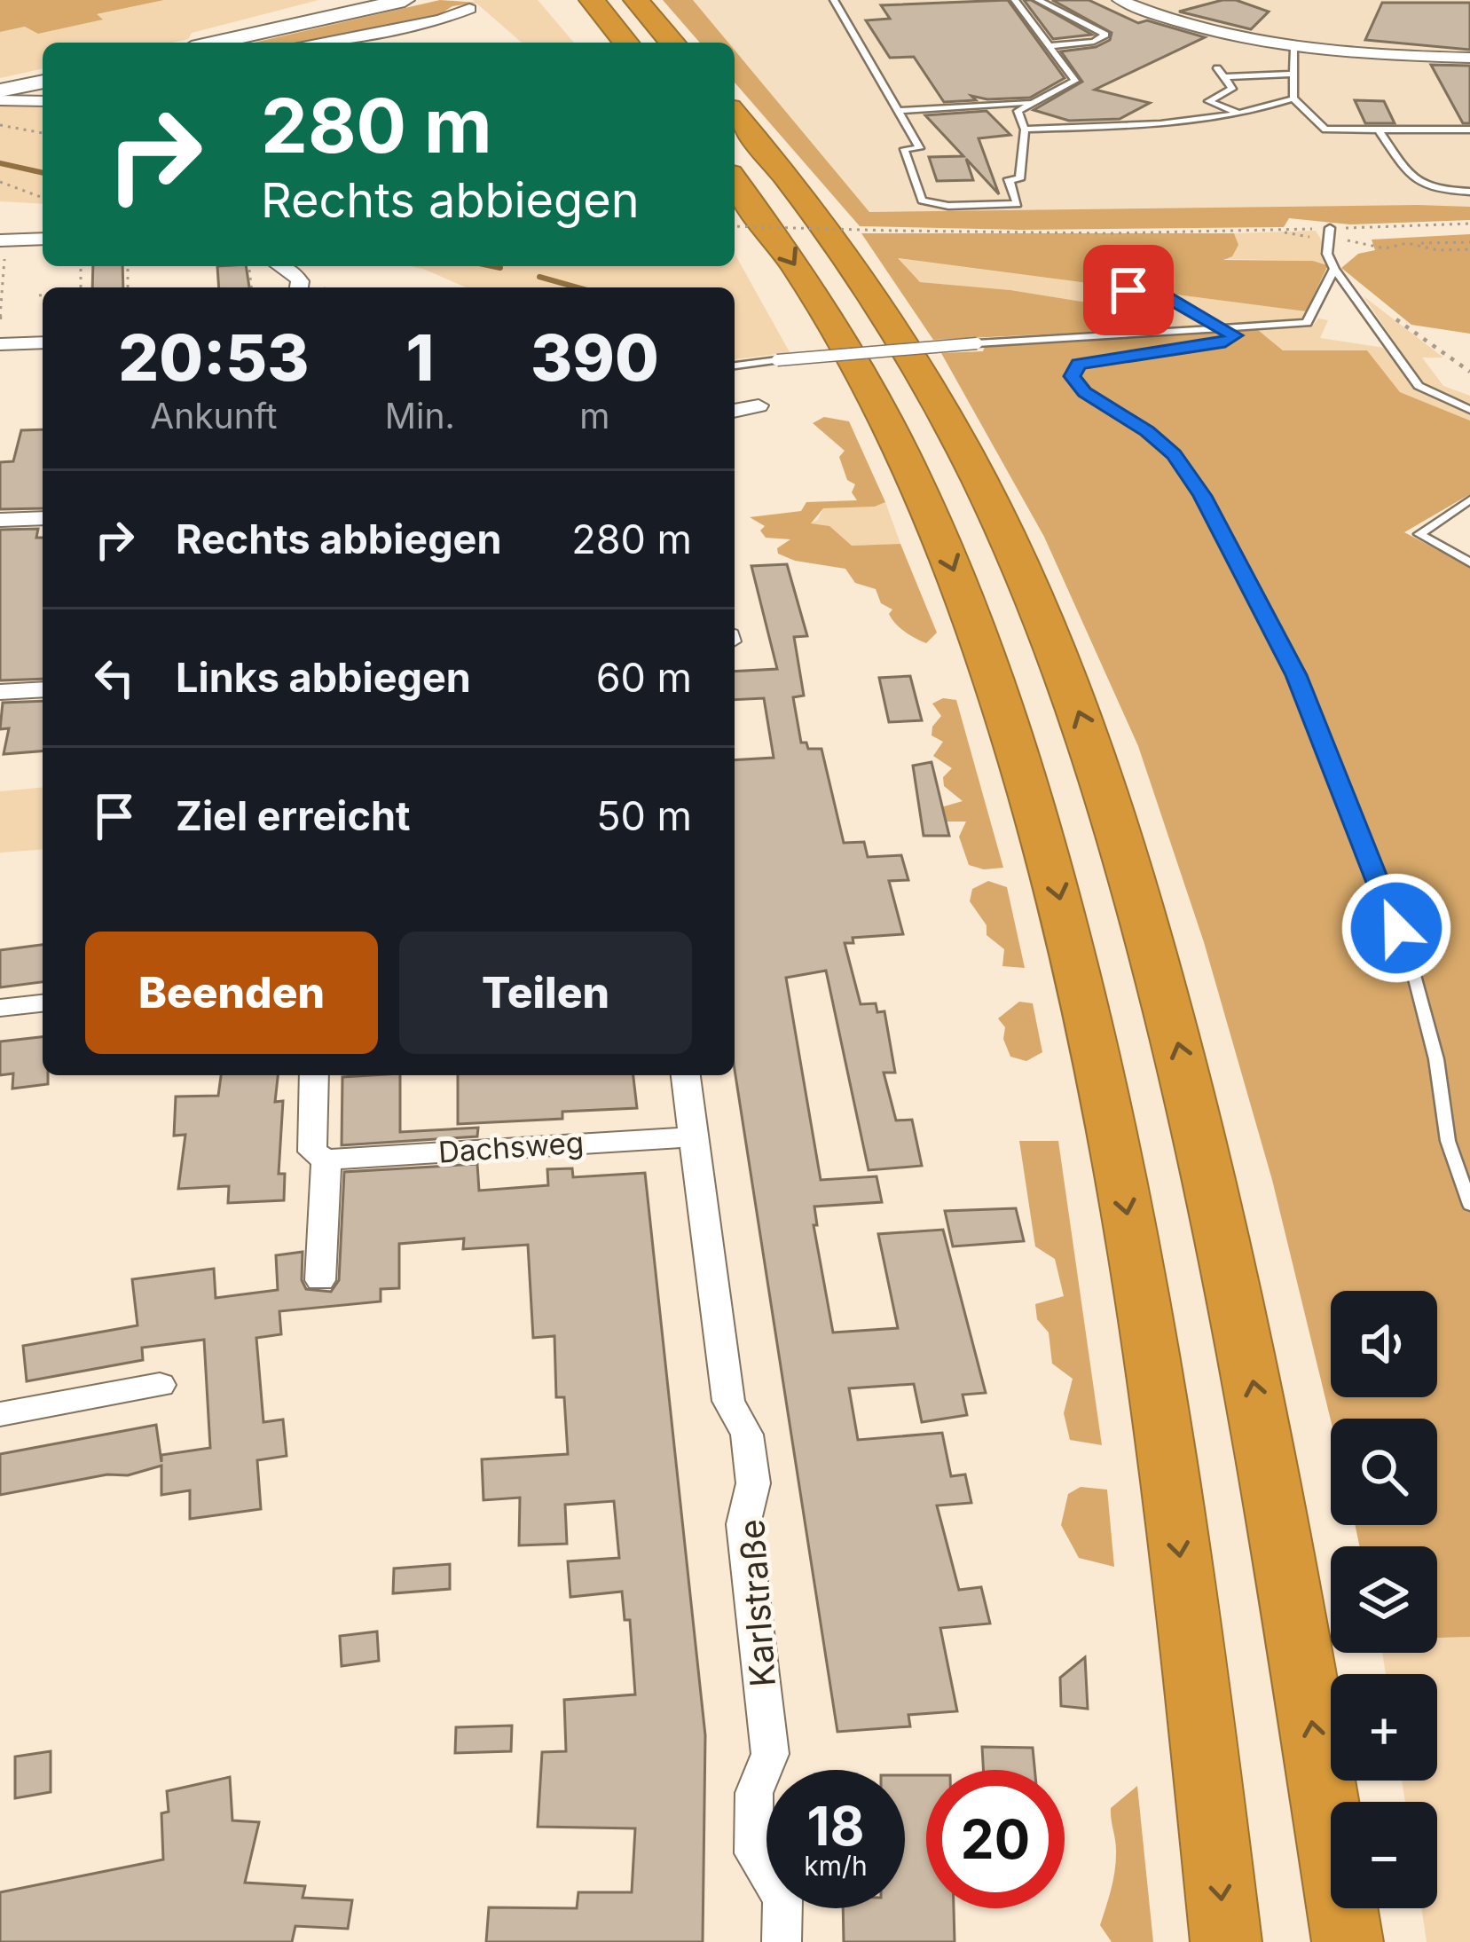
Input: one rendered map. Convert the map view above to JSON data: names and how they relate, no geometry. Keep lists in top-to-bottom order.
{
  "streets": {
    "street": ["Dachsweg", "Karlstraße"]
  },
  "crossings": [
    ["Dachsweg", "Karlstraße"]
  ],
  "page": {
    "turn": ["280 m", "Rechts abbiegen"],
    "eta": [
      "20:53",
      "Ankunft",
      "1",
      "Min.",
      "390",
      "m"
    ],
    "list": [
      {
        "name": "Rechts abbiegen",
        "value": "280 m"
      },
      {
        "name": "Links abbiegen",
        "value": "60 m"
      },
      {
        "name": "Ziel erreicht",
        "value": "50 m"
      }
    ],
    "buttons": ["Beenden", "Teilen"],
    "map_buttons": ["+", "−"],
    "speed": "18 km/h",
    "limit": "20"
  }
}
